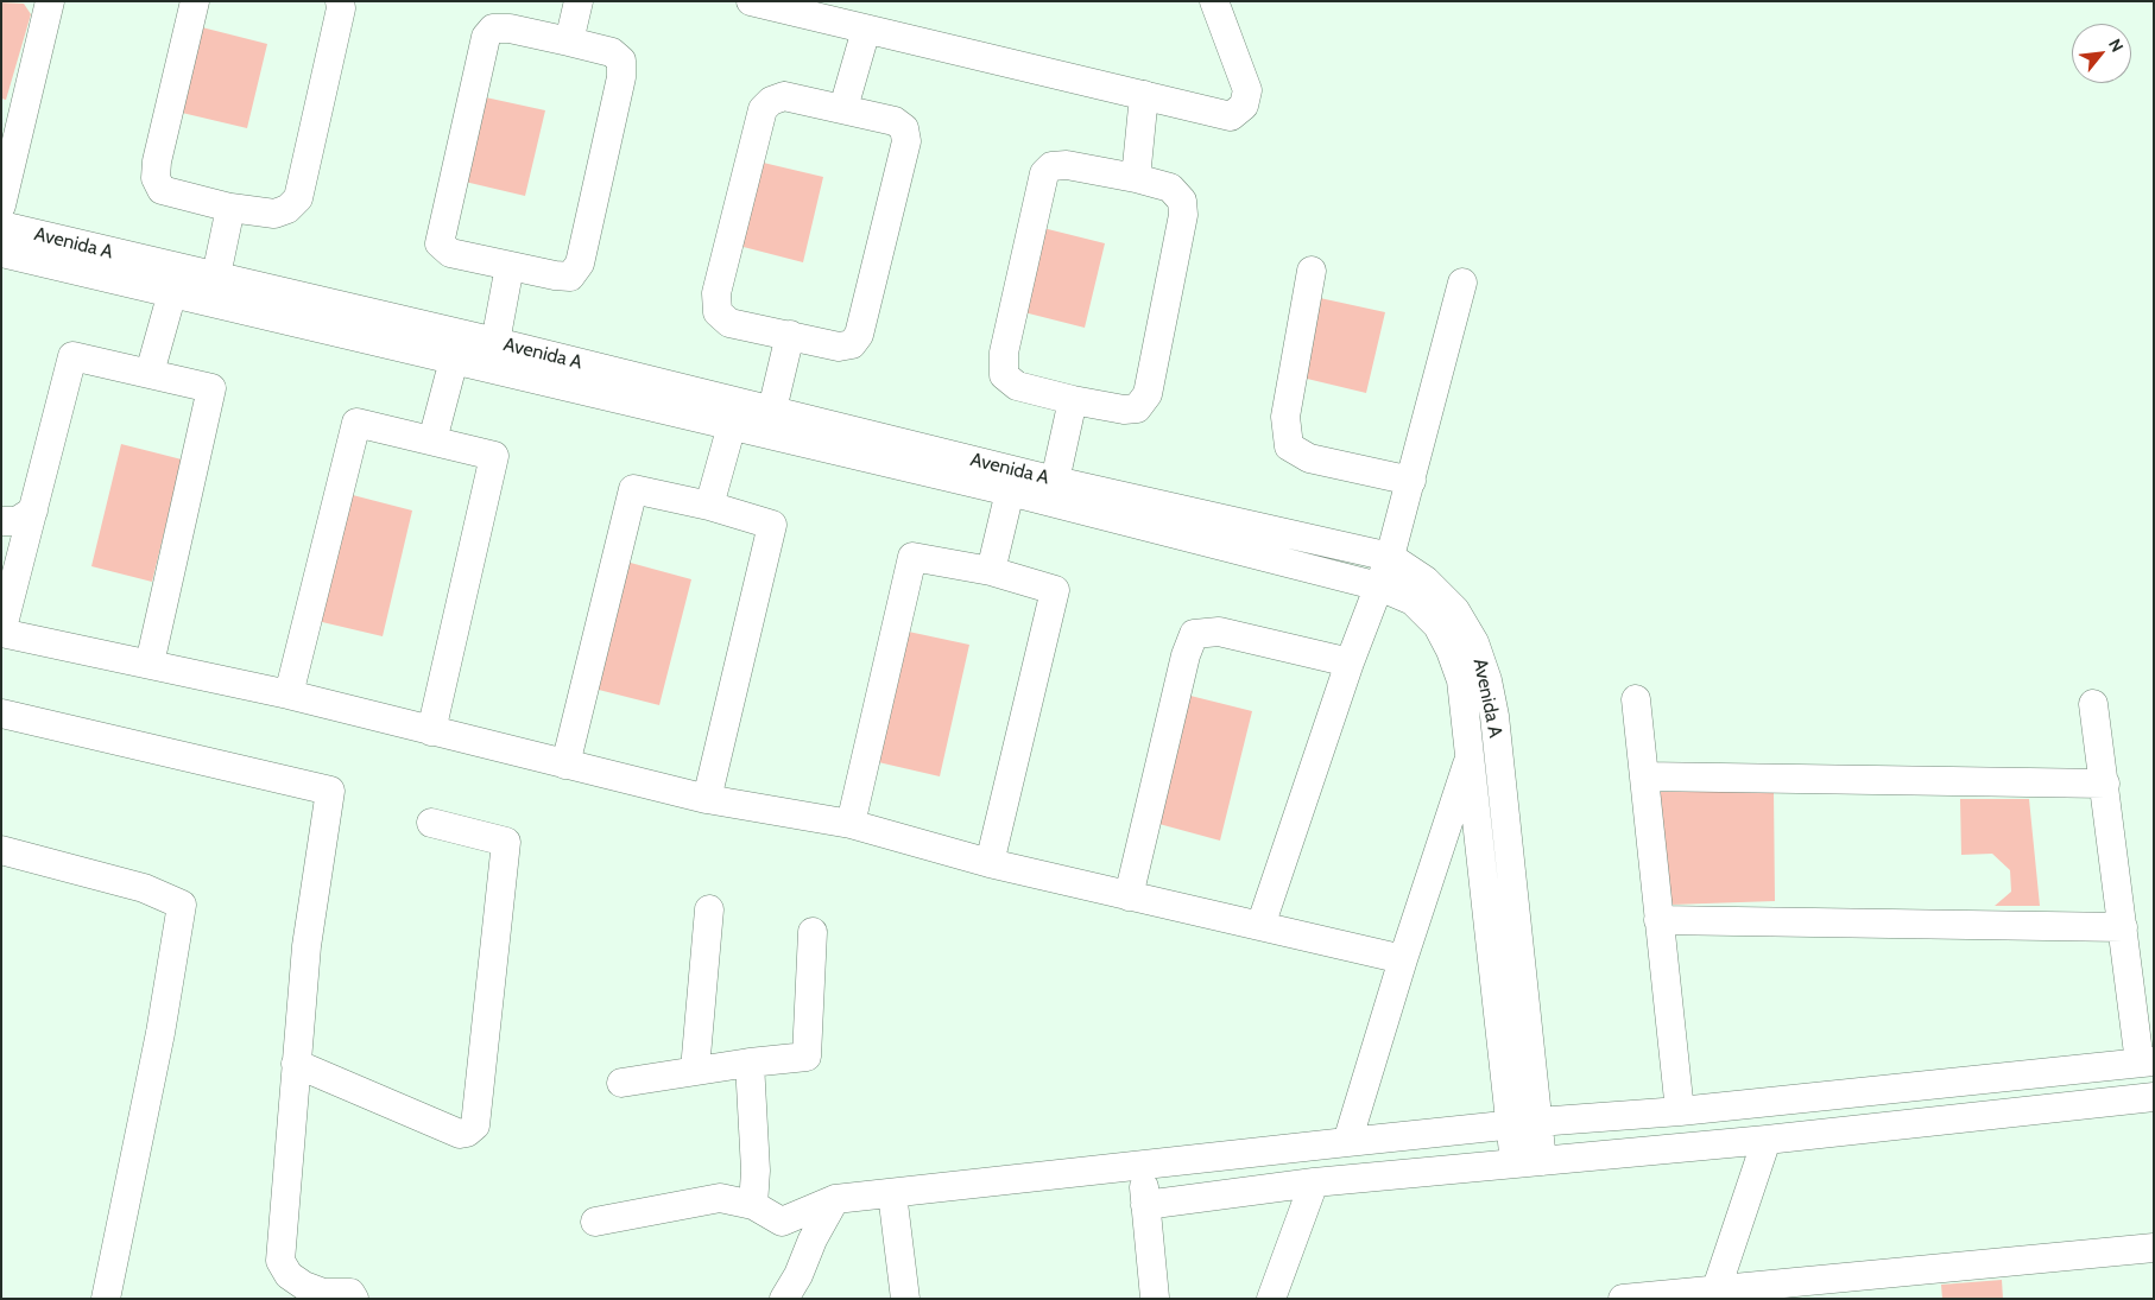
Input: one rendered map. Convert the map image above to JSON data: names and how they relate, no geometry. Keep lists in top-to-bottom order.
{
  "streets": {
    "street": ["Avenida A"]
  },
  "north": "top right"
}
